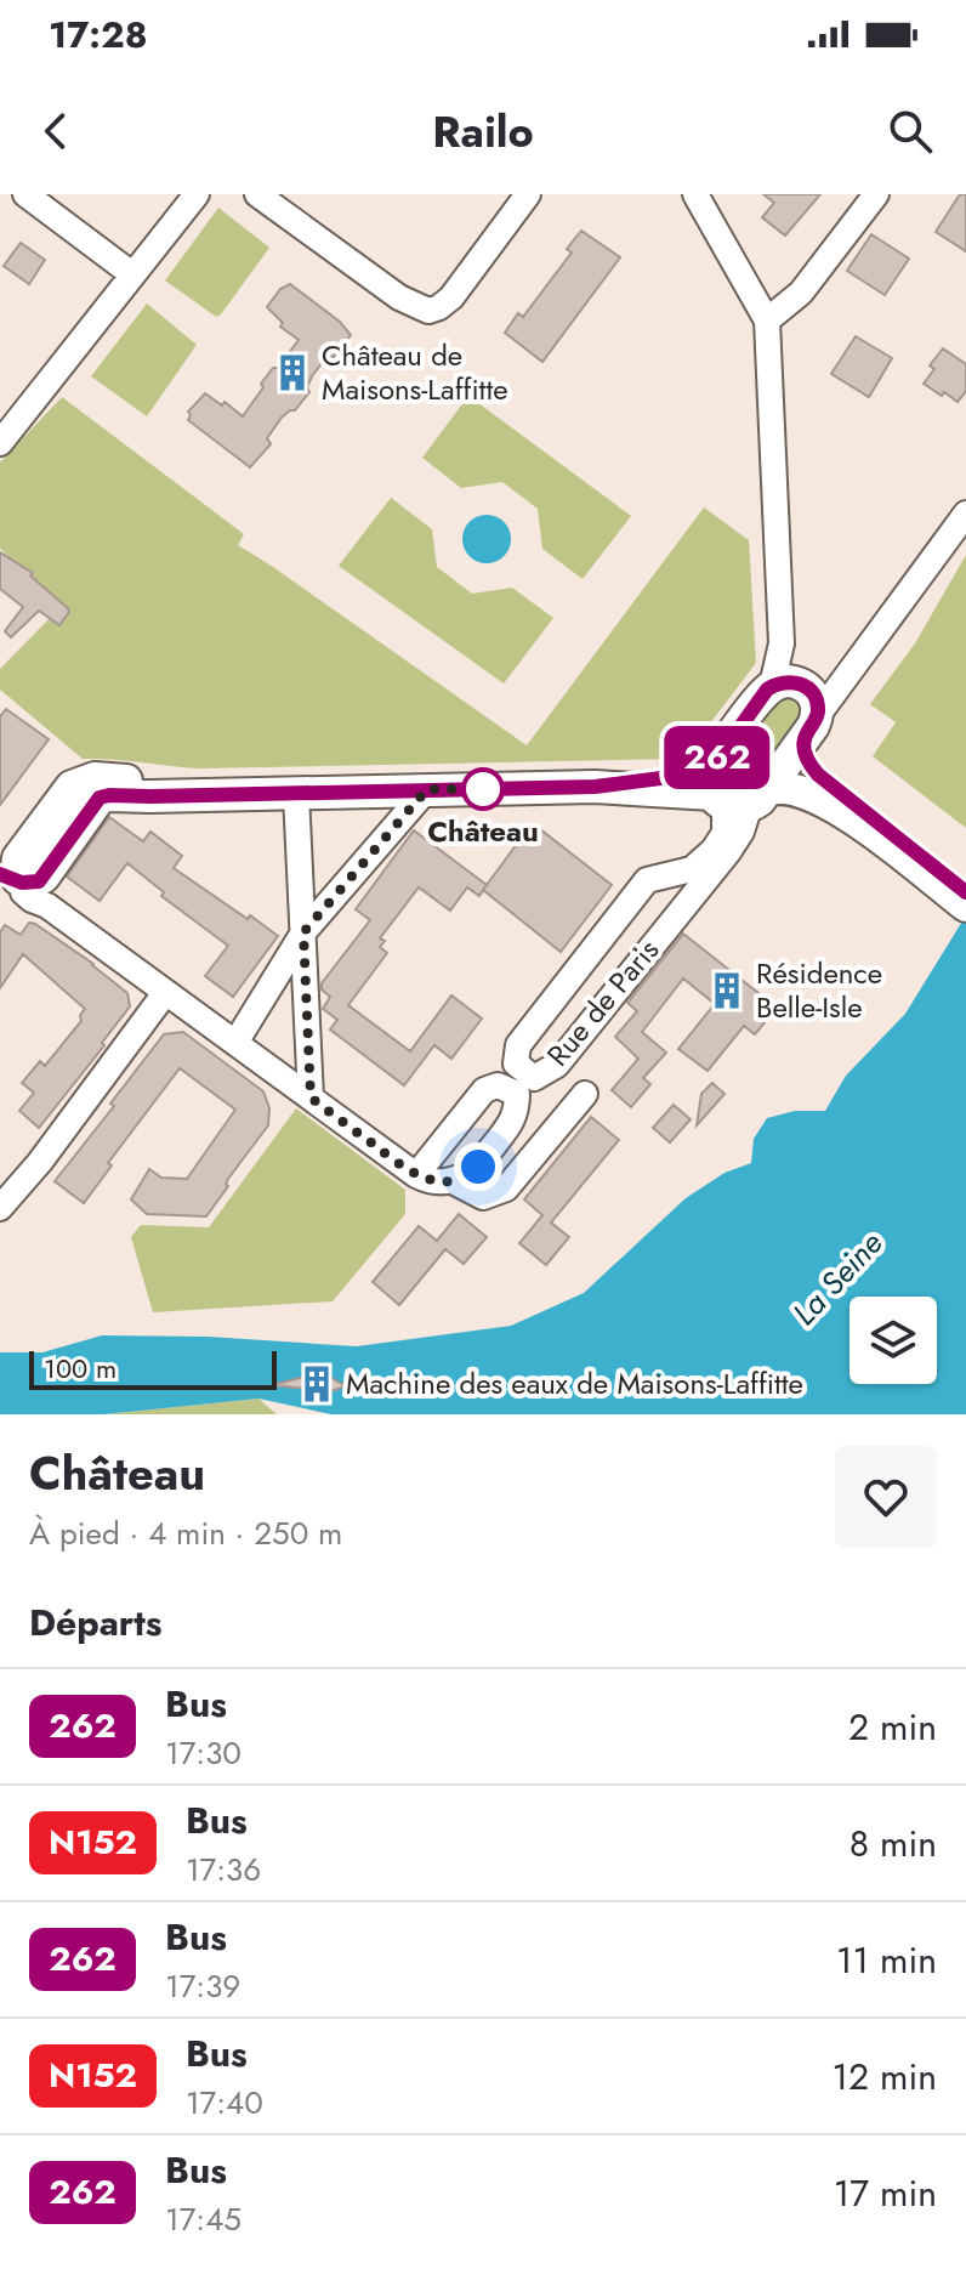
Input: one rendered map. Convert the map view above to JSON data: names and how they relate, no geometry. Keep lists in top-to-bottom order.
{
  "streets": {
    "street": ["Rue de Paris"]
  },
  "water": ["La Seine"],
  "places": {
    "building": ["Château de Maisons-Laffitte", "Résidence Belle-Isle", "Machine des eaux de Maisons-Laffitte"],
    "other": ["Château"]
  },
  "lines": ["bus line 262"],
  "scale_bar": "100 m",
  "page": {
    "status": "17:28",
    "header": "Railo",
    "on_map": "262",
    "scale": "100 m",
    "heading": [
      ["Château", "À pied · 4 min · 250 m"],
      "Départs"
    ],
    "list": [
      {
        "mark": "262",
        "name": "Bus",
        "note": "17:30",
        "value": "2 min"
      },
      {
        "mark": "N152",
        "name": "Bus",
        "note": "17:36",
        "value": "8 min"
      },
      {
        "mark": "262",
        "name": "Bus",
        "note": "17:39",
        "value": "11 min"
      },
      {
        "mark": "N152",
        "name": "Bus",
        "note": "17:40",
        "value": "12 min"
      },
      {
        "mark": "262",
        "name": "Bus",
        "note": "17:45",
        "value": "17 min"
      }
    ]
  }
}
